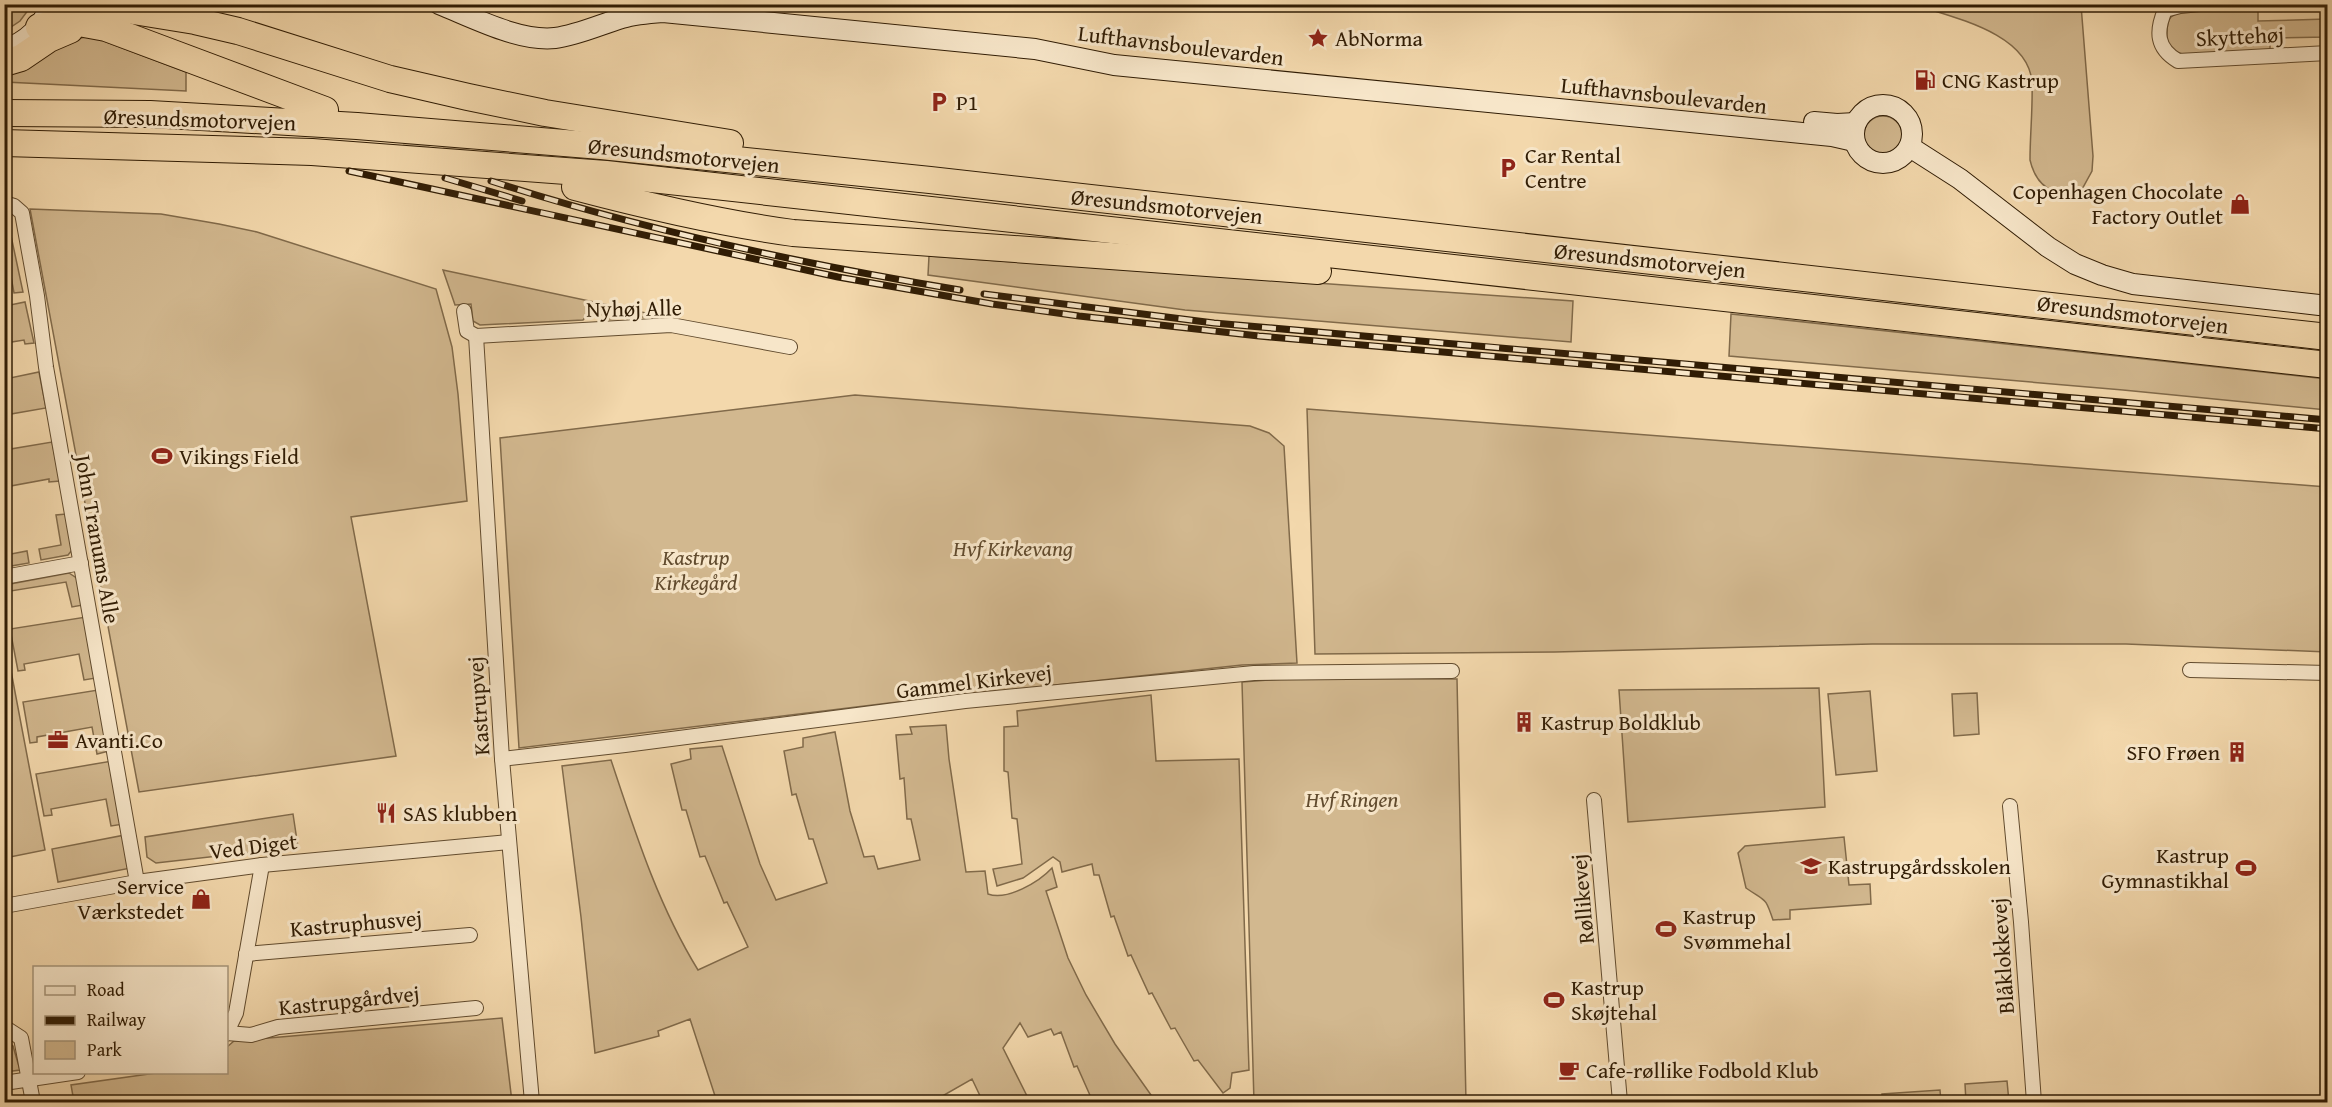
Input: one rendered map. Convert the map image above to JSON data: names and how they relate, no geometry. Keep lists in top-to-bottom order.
{
  "streets": {
    "highway": ["Øresundsmotorvejen"],
    "street": [
      "Skyttehøj",
      "Lufthavnsboulevarden",
      "Nyhøj Alle",
      "John Tranums Alle",
      "Gammel Kirkevej",
      "Kastrupvej",
      "Ved Diget",
      "Røllikevej",
      "Kastruphusvej",
      "Blåklokkevej",
      "Kastrupgårdvej"
    ]
  },
  "crossings": [
    ["Nyhøj Alle", "Kastrupvej"],
    ["John Tranums Alle", "Ved Diget"],
    ["Gammel Kirkevej", "Kastrupvej"],
    ["Kastrupvej", "Ved Diget"]
  ],
  "parks": ["Hvf Kirkevang", "Kastrup Kirkegård", "Hvf Ringen"],
  "places": {
    "place": ["AbNorma"],
    "fuel station": ["CNG Kastrup"],
    "parking": ["P1", "Car Rental Centre"],
    "shop": ["Copenhagen Chocolate Factory Outlet", "Service Værkstedet"],
    "sports": [
      "Vikings Field",
      "Kastrup Gymnastikhal",
      "Kastrup Svømmehal",
      "Kastrup Skøjtehal"
    ],
    "building": ["Kastrup Boldklub", "SFO Frøen"],
    "office": ["Avanti.Co"],
    "restaurant": ["SAS klubben"],
    "school or university": ["Kastrupgårdsskolen"],
    "cafe": ["Cafe-røllike Fodbold Klub"]
  },
  "legend": ["Road", "Railway", "Park"]
}
